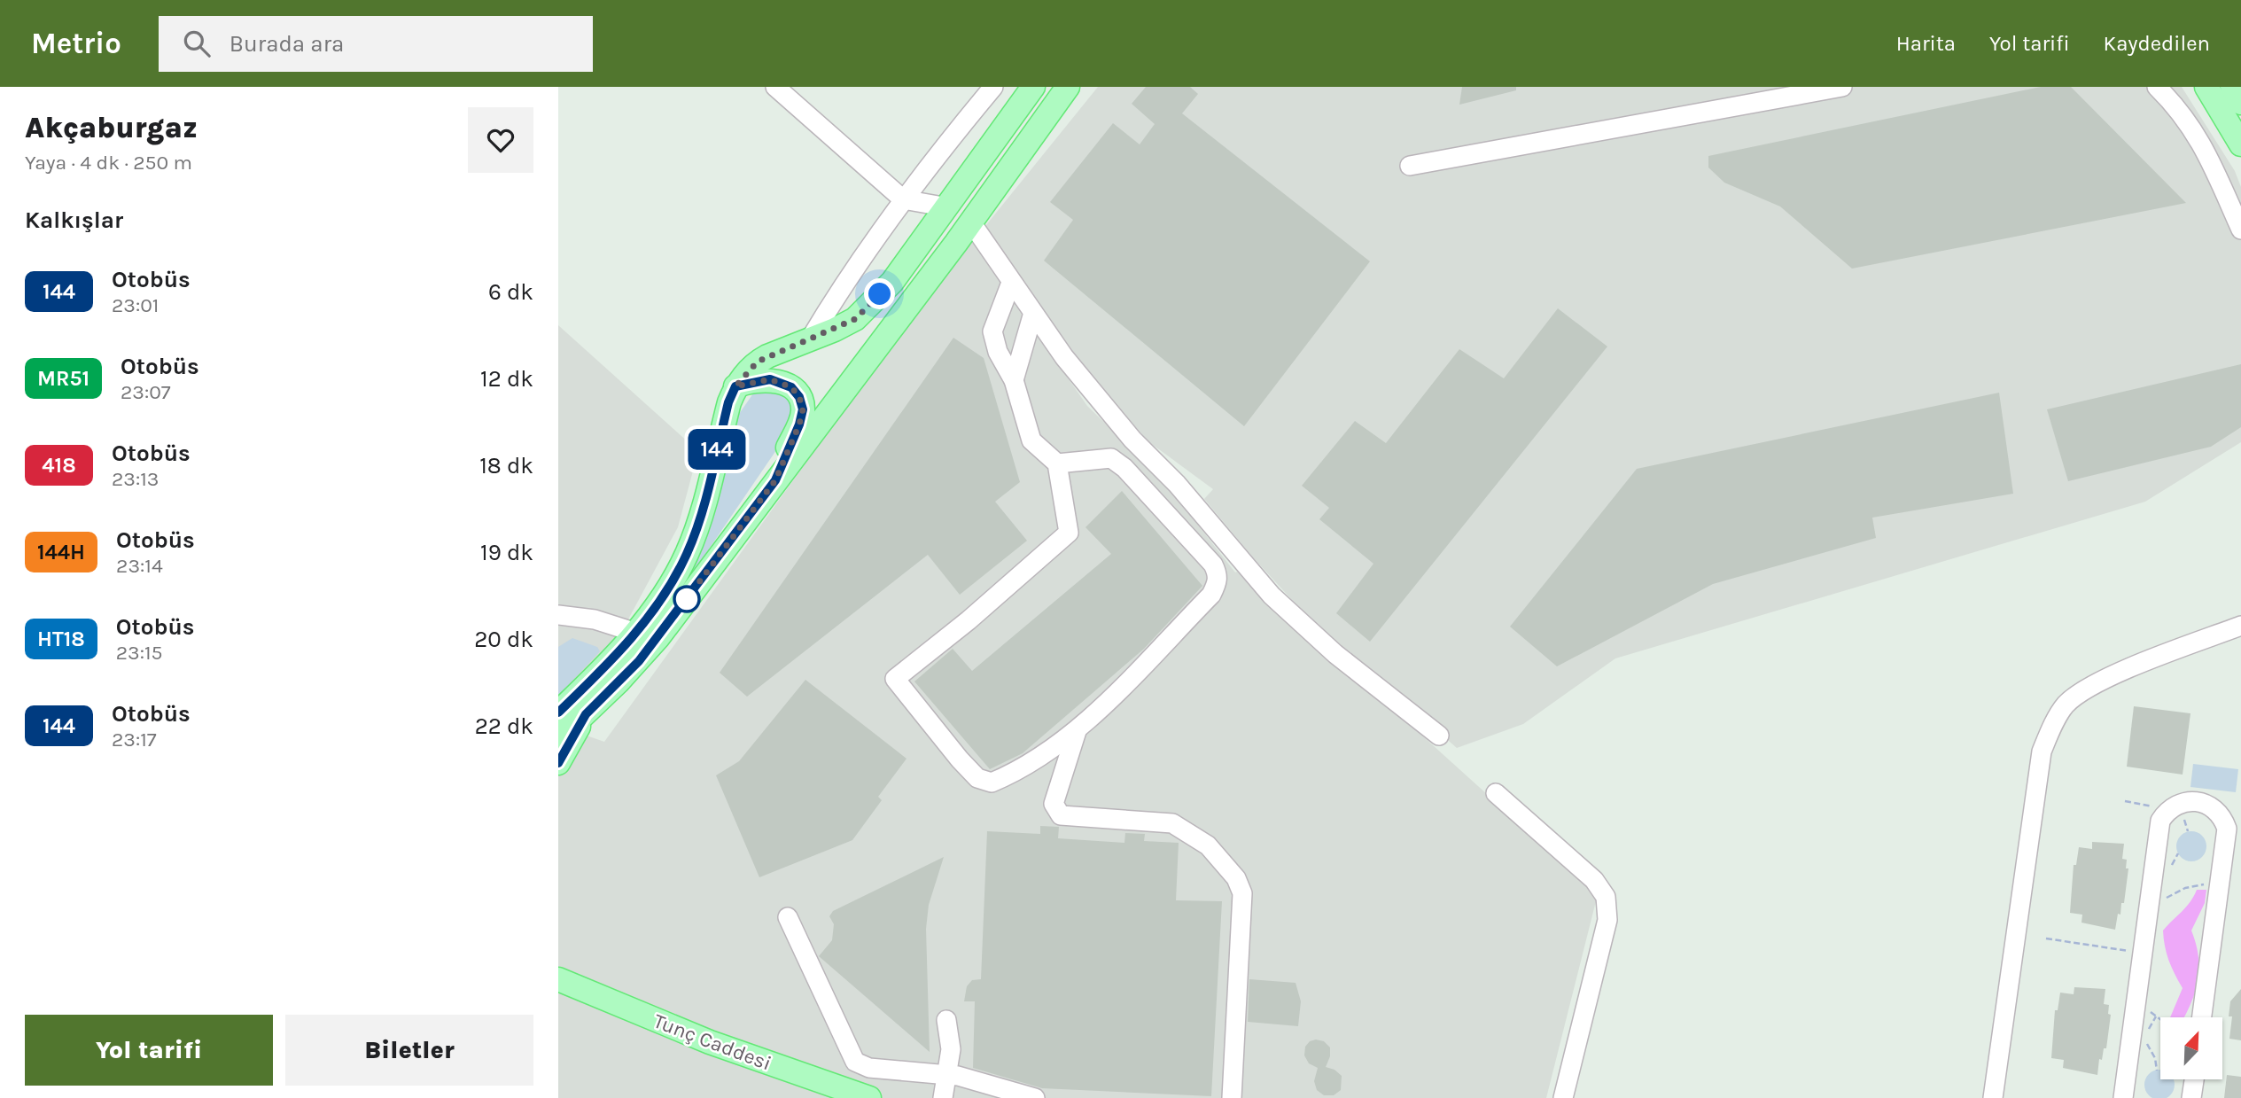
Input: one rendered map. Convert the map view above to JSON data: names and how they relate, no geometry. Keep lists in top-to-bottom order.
{
  "streets": {
    "main road": ["Tunç Caddesi"]
  },
  "lines": ["bus line 144"],
  "north": "top right",
  "page": {
    "header": "Metrio",
    "search": "Burada ara",
    "nav": ["Harita", "Yol tarifi", "Kaydedilen"],
    "heading": [
      ["Akçaburgaz", "Yaya · 4 dk · 250 m"],
      "Kalkışlar"
    ],
    "on_map": "144",
    "list": [
      {
        "mark": "144",
        "name": "Otobüs",
        "note": "23:01",
        "value": "6 dk"
      },
      {
        "mark": "MR51",
        "name": "Otobüs",
        "note": "23:07",
        "value": "12 dk"
      },
      {
        "mark": "418",
        "name": "Otobüs",
        "note": "23:13",
        "value": "18 dk"
      },
      {
        "mark": "144H",
        "name": "Otobüs",
        "note": "23:14",
        "value": "19 dk"
      },
      {
        "mark": "HT18",
        "name": "Otobüs",
        "note": "23:15",
        "value": "20 dk"
      },
      {
        "mark": "144",
        "name": "Otobüs",
        "note": "23:17",
        "value": "22 dk"
      }
    ],
    "buttons": ["Yol tarifi", "Biletler"]
  }
}
